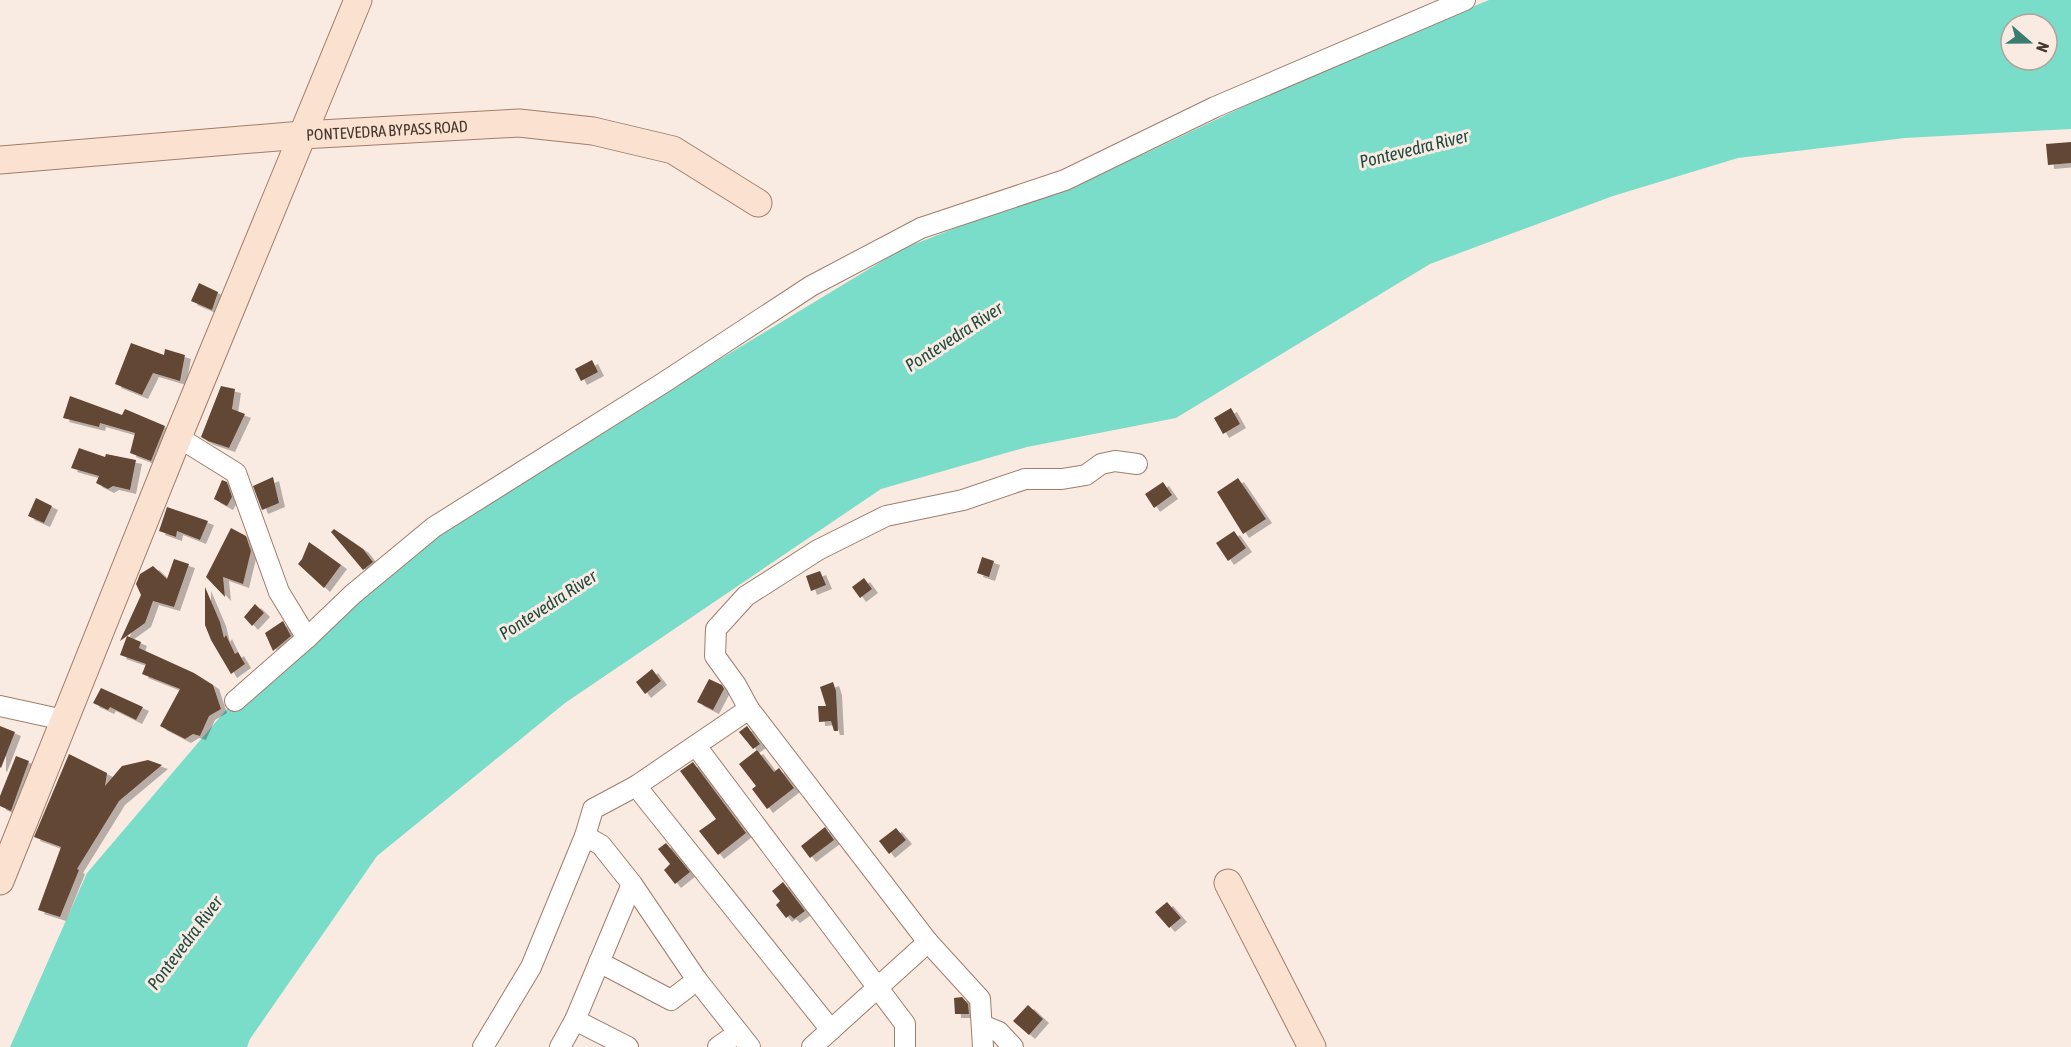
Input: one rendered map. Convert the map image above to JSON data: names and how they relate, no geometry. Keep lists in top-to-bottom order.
{
  "streets": {
    "main road": ["PONTEVEDRA BYPASS ROAD"]
  },
  "water": ["Pontevedra River"],
  "north": "right"
}
